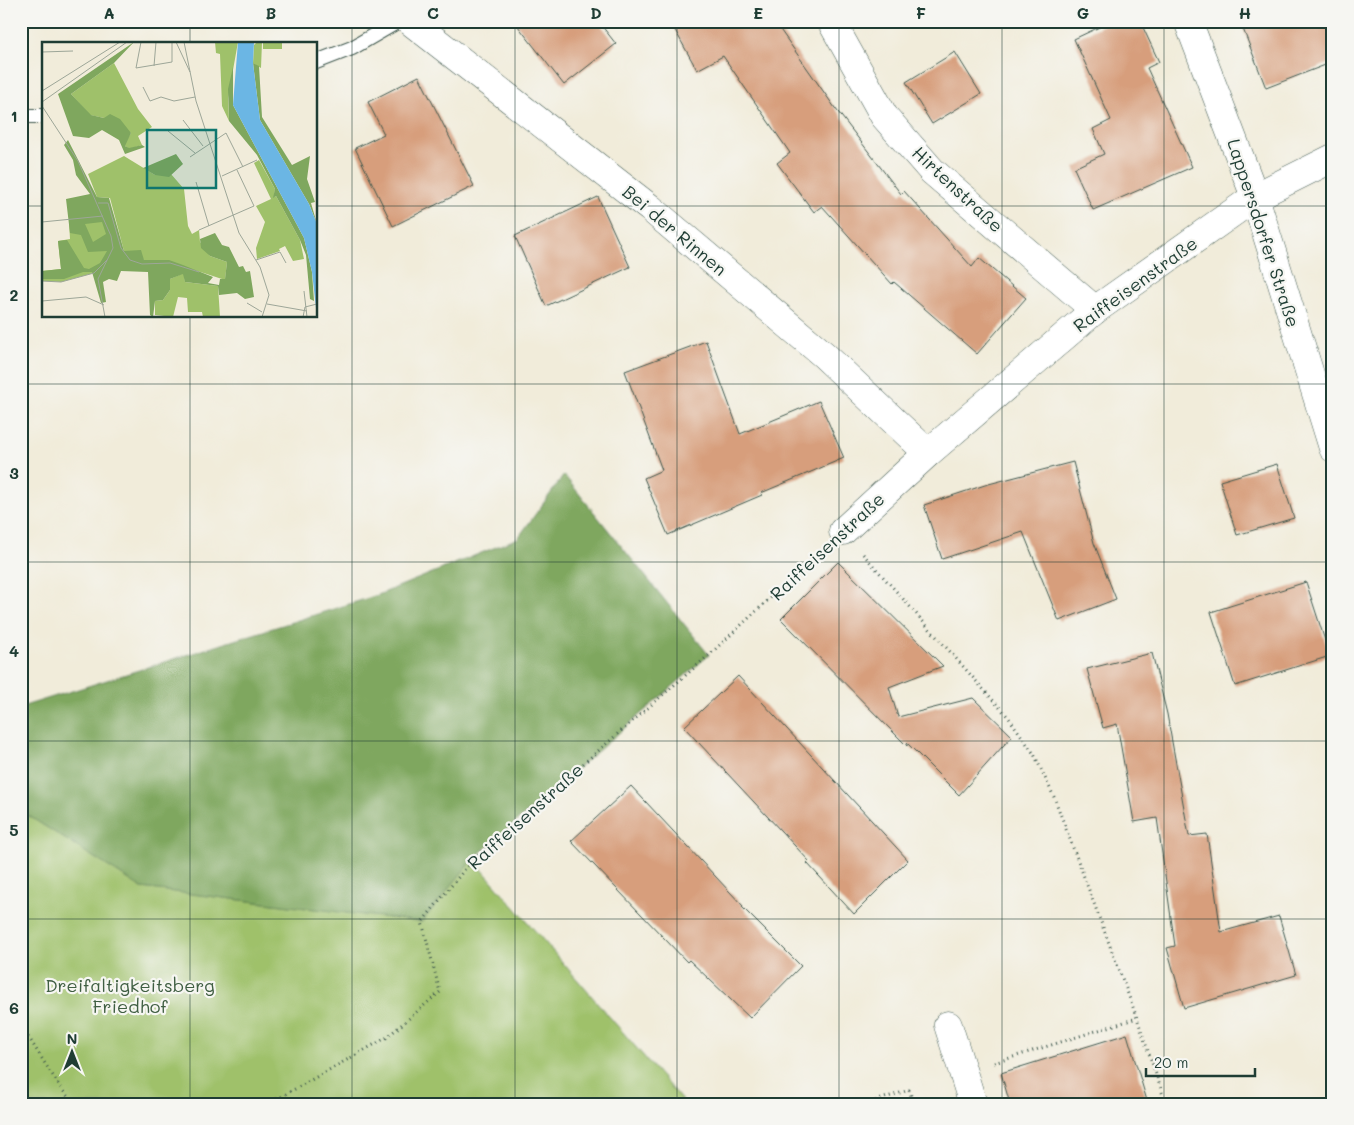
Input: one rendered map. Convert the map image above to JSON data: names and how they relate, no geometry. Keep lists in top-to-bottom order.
{
  "streets": {
    "street": [
      "Hirtenstraße",
      "Bei der Rinnen",
      "Lappersdorfer Straße",
      "Raiffeisenstraße"
    ]
  },
  "crossings": [
    ["Hirtenstraße", "Raiffeisenstraße"],
    ["Bei der Rinnen", "Raiffeisenstraße"],
    ["Lappersdorfer Straße", "Raiffeisenstraße"]
  ],
  "parks": ["Dreifaltigkeitsberg Friedhof"],
  "scale_bar": "20 m",
  "north": "top",
  "grid": {
    "columns": [
      "A",
      "B",
      "C",
      "D",
      "E",
      "F",
      "G",
      "H"
    ],
    "rows": [
      "1",
      "2",
      "3",
      "4",
      "5",
      "6"
    ]
  }
}
